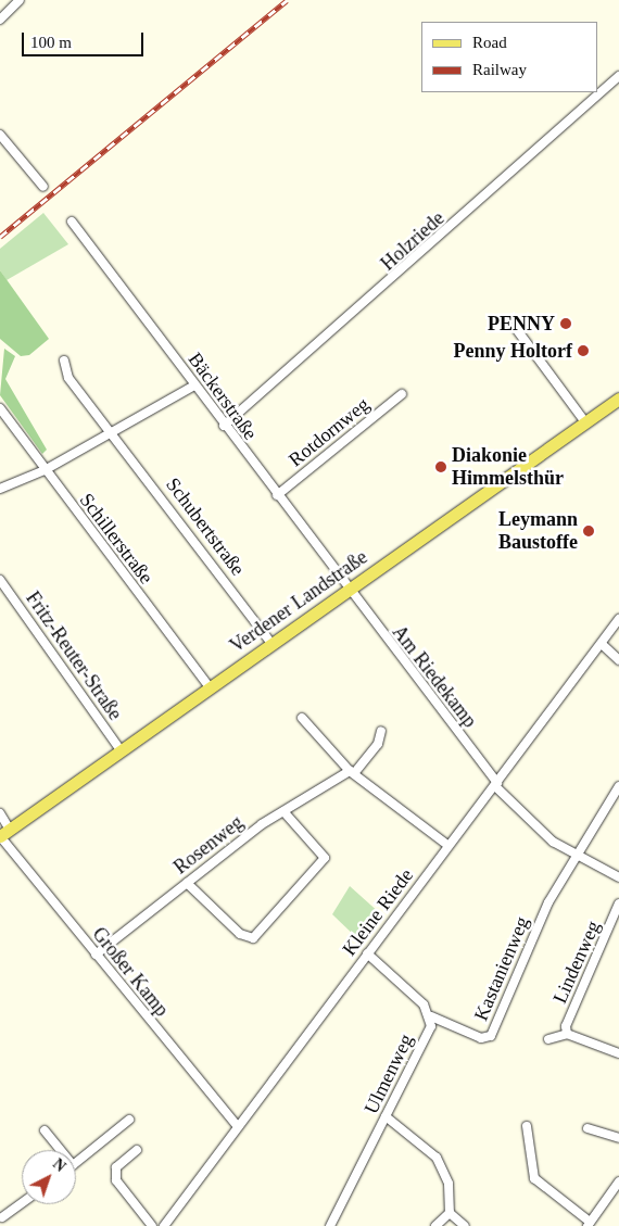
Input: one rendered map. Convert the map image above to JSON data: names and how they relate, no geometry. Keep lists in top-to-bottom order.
{
  "streets": {
    "main road": ["Verdener Landstraße"],
    "street": [
      "Holzriede",
      "Bäckerstraße",
      "Rotdornweg",
      "Schubertstraße",
      "Schillerstraße",
      "Fritz-Reuter-Straße",
      "Am Riedekamp",
      "Rosenweg",
      "Kleine Riede",
      "Lindenweg",
      "Kastanienweg",
      "Großer Kamp",
      "Ulmenweg"
    ]
  },
  "crossings": [
    ["Holzriede", "Bäckerstraße"],
    ["Bäckerstraße", "Rotdornweg"],
    ["Bäckerstraße", "Verdener Landstraße"],
    ["Bäckerstraße", "Am Riedekamp"],
    ["Schubertstraße", "Verdener Landstraße"],
    ["Schillerstraße", "Verdener Landstraße"],
    ["Verdener Landstraße", "Fritz-Reuter-Straße"],
    ["Verdener Landstraße", "Am Riedekamp"],
    ["Verdener Landstraße", "Großer Kamp"],
    ["Am Riedekamp", "Kleine Riede"],
    ["Am Riedekamp", "Kastanienweg"],
    ["Rosenweg", "Großer Kamp"],
    ["Kleine Riede", "Großer Kamp"],
    ["Kleine Riede", "Ulmenweg"],
    ["Kastanienweg", "Ulmenweg"]
  ],
  "places": [
    "PENNY",
    "Penny Holtorf",
    "Diakonie Himmelsthür",
    "Leymann Baustoffe"
  ],
  "legend": ["Road", "Railway"],
  "scale_bar": "100 m",
  "north": "top right"
}
